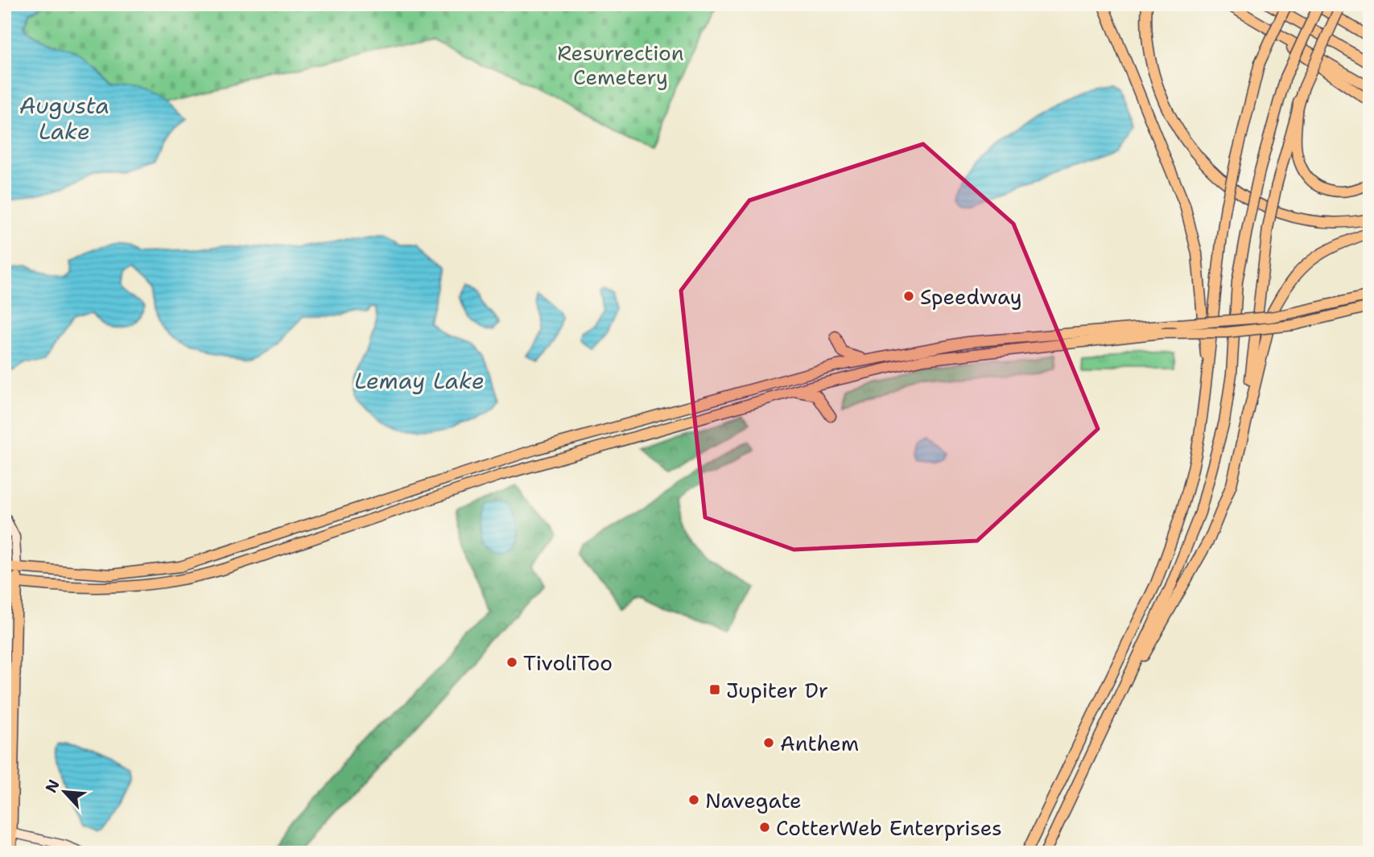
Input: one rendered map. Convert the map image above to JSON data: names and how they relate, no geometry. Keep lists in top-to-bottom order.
{
  "water": ["Augusta Lake", "Lemay Lake"],
  "parks": ["Resurrection Cemetery"],
  "places": {
    "other": [
      "Speedway",
      "TivoliToo",
      "Anthem",
      "Navegate",
      "CotterWeb Enterprises"
    ],
    "transit": ["Jupiter Dr"]
  },
  "north": "top left"
}
